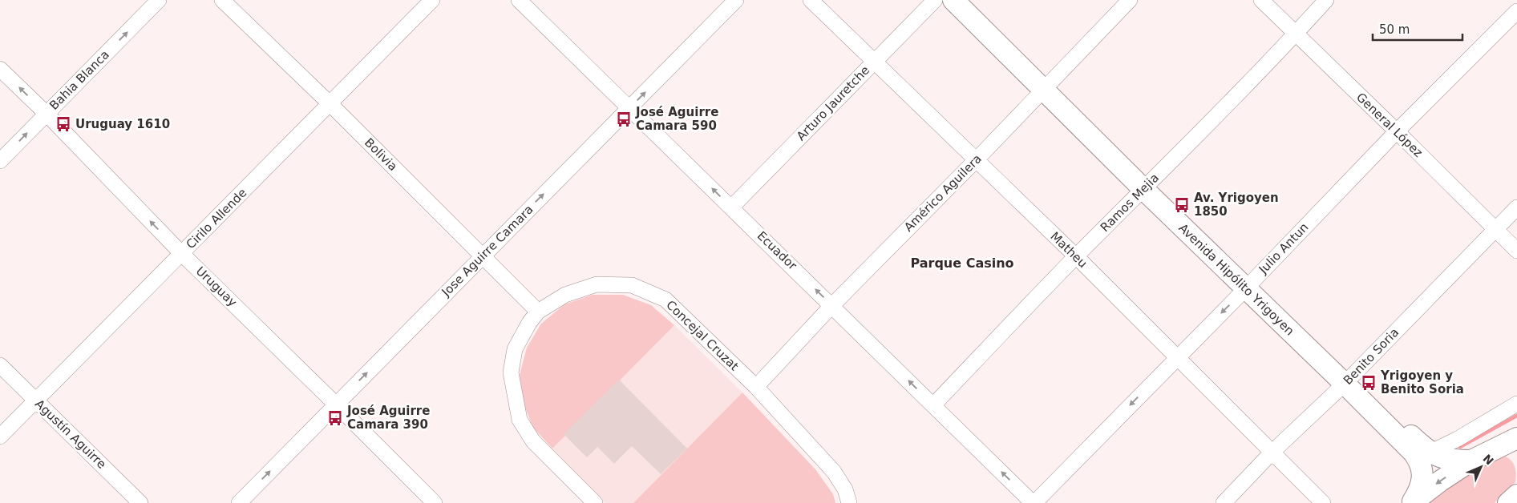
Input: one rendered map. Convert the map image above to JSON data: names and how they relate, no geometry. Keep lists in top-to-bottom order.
{
  "streets": {
    "main road": ["Avenida Hipólito Yrigoyen"],
    "street": [
      "Bahia Blanca",
      "Arturo Jauretche",
      "General López",
      "Bolivia",
      "Américo Aguilera",
      "Ramos Mejia",
      "Cirilo Allende",
      "Julio Antun",
      "Matheu",
      "Jose Aguirre Camara",
      "Ecuador",
      "Uruguay",
      "Concejal Cruzat",
      "Benito Soria",
      "Agustín Aguirre"
    ]
  },
  "crossings": [
    ["Bahia Blanca", "Uruguay"],
    ["Arturo Jauretche", "Matheu"],
    ["Arturo Jauretche", "Ecuador"],
    ["General López", "Ramos Mejia"],
    ["General López", "Julio Antun"],
    ["General López", "Benito Soria"],
    ["Bolivia", "Cirilo Allende"],
    ["Bolivia", "Jose Aguirre Camara"],
    ["Bolivia", "Concejal Cruzat"],
    ["Américo Aguilera", "Matheu"],
    ["Américo Aguilera", "Ecuador"],
    ["Américo Aguilera", "Avenida Hipólito Yrigoyen"],
    ["Américo Aguilera", "Concejal Cruzat"],
    ["Ramos Mejia", "Matheu"],
    ["Ramos Mejia", "Ecuador"],
    ["Ramos Mejia", "Avenida Hipólito Yrigoyen"],
    ["Cirilo Allende", "Uruguay"],
    ["Cirilo Allende", "Agustín Aguirre"],
    ["Julio Antun", "Matheu"],
    ["Julio Antun", "Ecuador"],
    ["Julio Antun", "Avenida Hipólito Yrigoyen"],
    ["Matheu", "Benito Soria"],
    ["Jose Aguirre Camara", "Ecuador"],
    ["Jose Aguirre Camara", "Uruguay"],
    ["Avenida Hipólito Yrigoyen", "Benito Soria"]
  ],
  "one_way": [
    "Bahia Blanca",
    "Julio Antun",
    "Jose Aguirre Camara",
    "Ecuador",
    "Uruguay"
  ],
  "districts": ["Parque Casino"],
  "places": {
    "bus stop": [
      "José Aguirre Camara 590",
      "Uruguay 1610",
      "Av. Yrigoyen 1850",
      "Yrigoyen y Benito Soria",
      "José Aguirre Camara 390"
    ]
  },
  "scale_bar": "50 m",
  "north": "top right"
}
